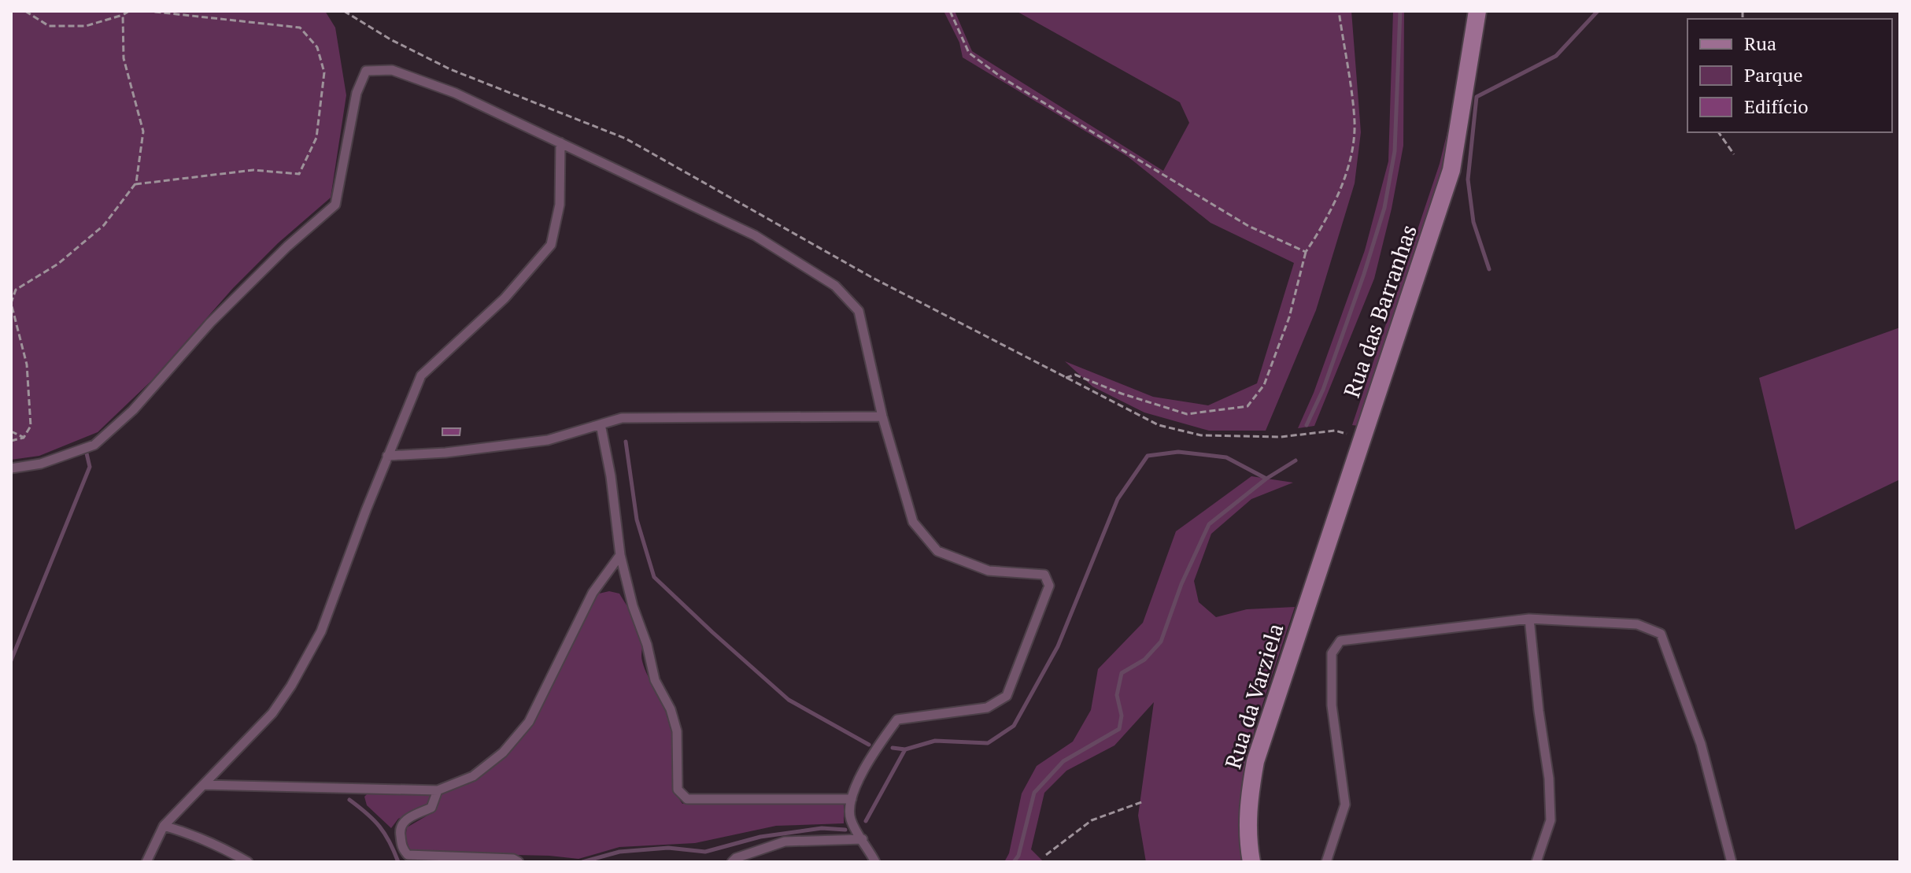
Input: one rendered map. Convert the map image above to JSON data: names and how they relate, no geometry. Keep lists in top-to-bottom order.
{
  "streets": {
    "main road": ["Rua das Barranhas", "Rua da Varziela"]
  },
  "crossings": [
    ["Rua das Barranhas", "Rua da Varziela"]
  ],
  "legend": ["Rua", "Parque", "Edifício"]
}
